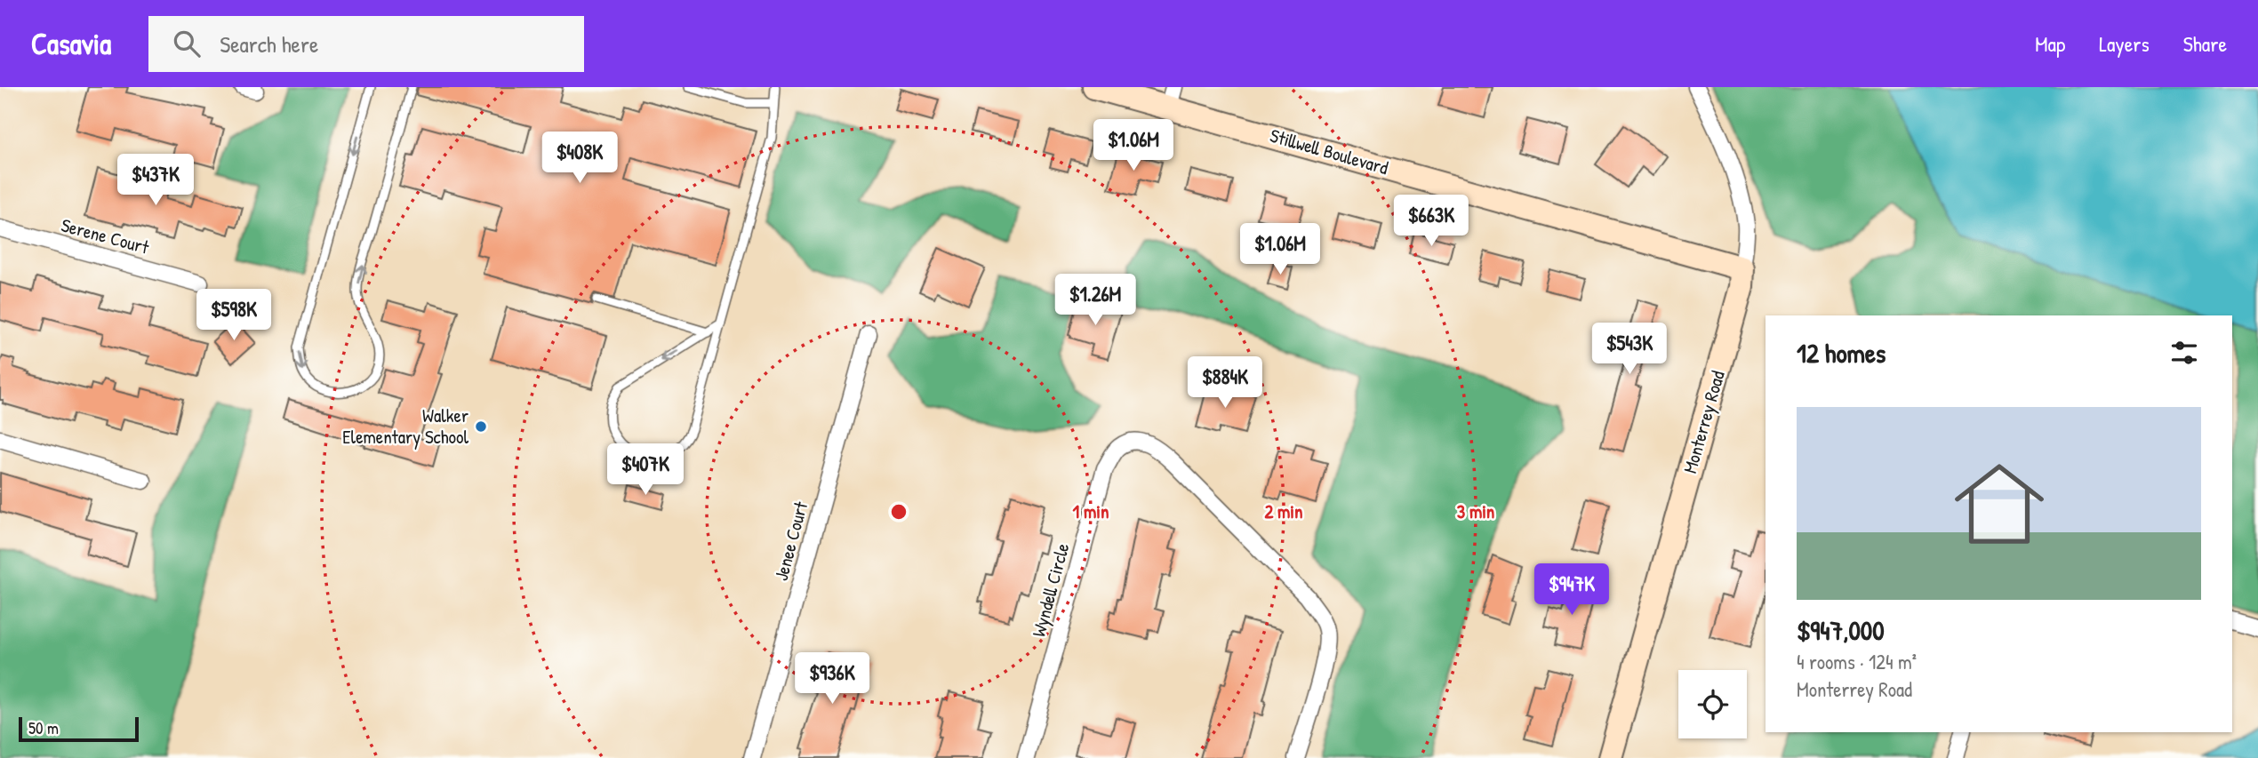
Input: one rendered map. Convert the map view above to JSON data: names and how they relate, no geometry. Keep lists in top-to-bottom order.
{
  "streets": {
    "street": [
      "Stillwell Boulevard",
      "Serene Court",
      "Monterrey Road",
      "Jenee Court",
      "Wyndell Circle"
    ]
  },
  "crossings": [
    ["Stillwell Boulevard", "Monterrey Road"]
  ],
  "places": ["Walker Elementary School"],
  "scale_bar": "50 m",
  "page": {
    "header": "Casavia",
    "search": "Search here",
    "nav": ["Map", "Layers", "Share"],
    "price": [
      "$1.06M",
      "$408K",
      "$437K",
      "$663K",
      "$1.06M",
      "$1.26M",
      "$598K",
      "$543K",
      "$884K",
      "$407K",
      "$947K",
      "$936K"
    ],
    "heading": "12 homes",
    "list": [
      {
        "name": "$947,000",
        "note": "4 rooms · 124 m² · Monterrey Road"
      }
    ],
    "scale": "50 m"
  },
  "rings": ["1 min", "2 min", "3 min"]
}
